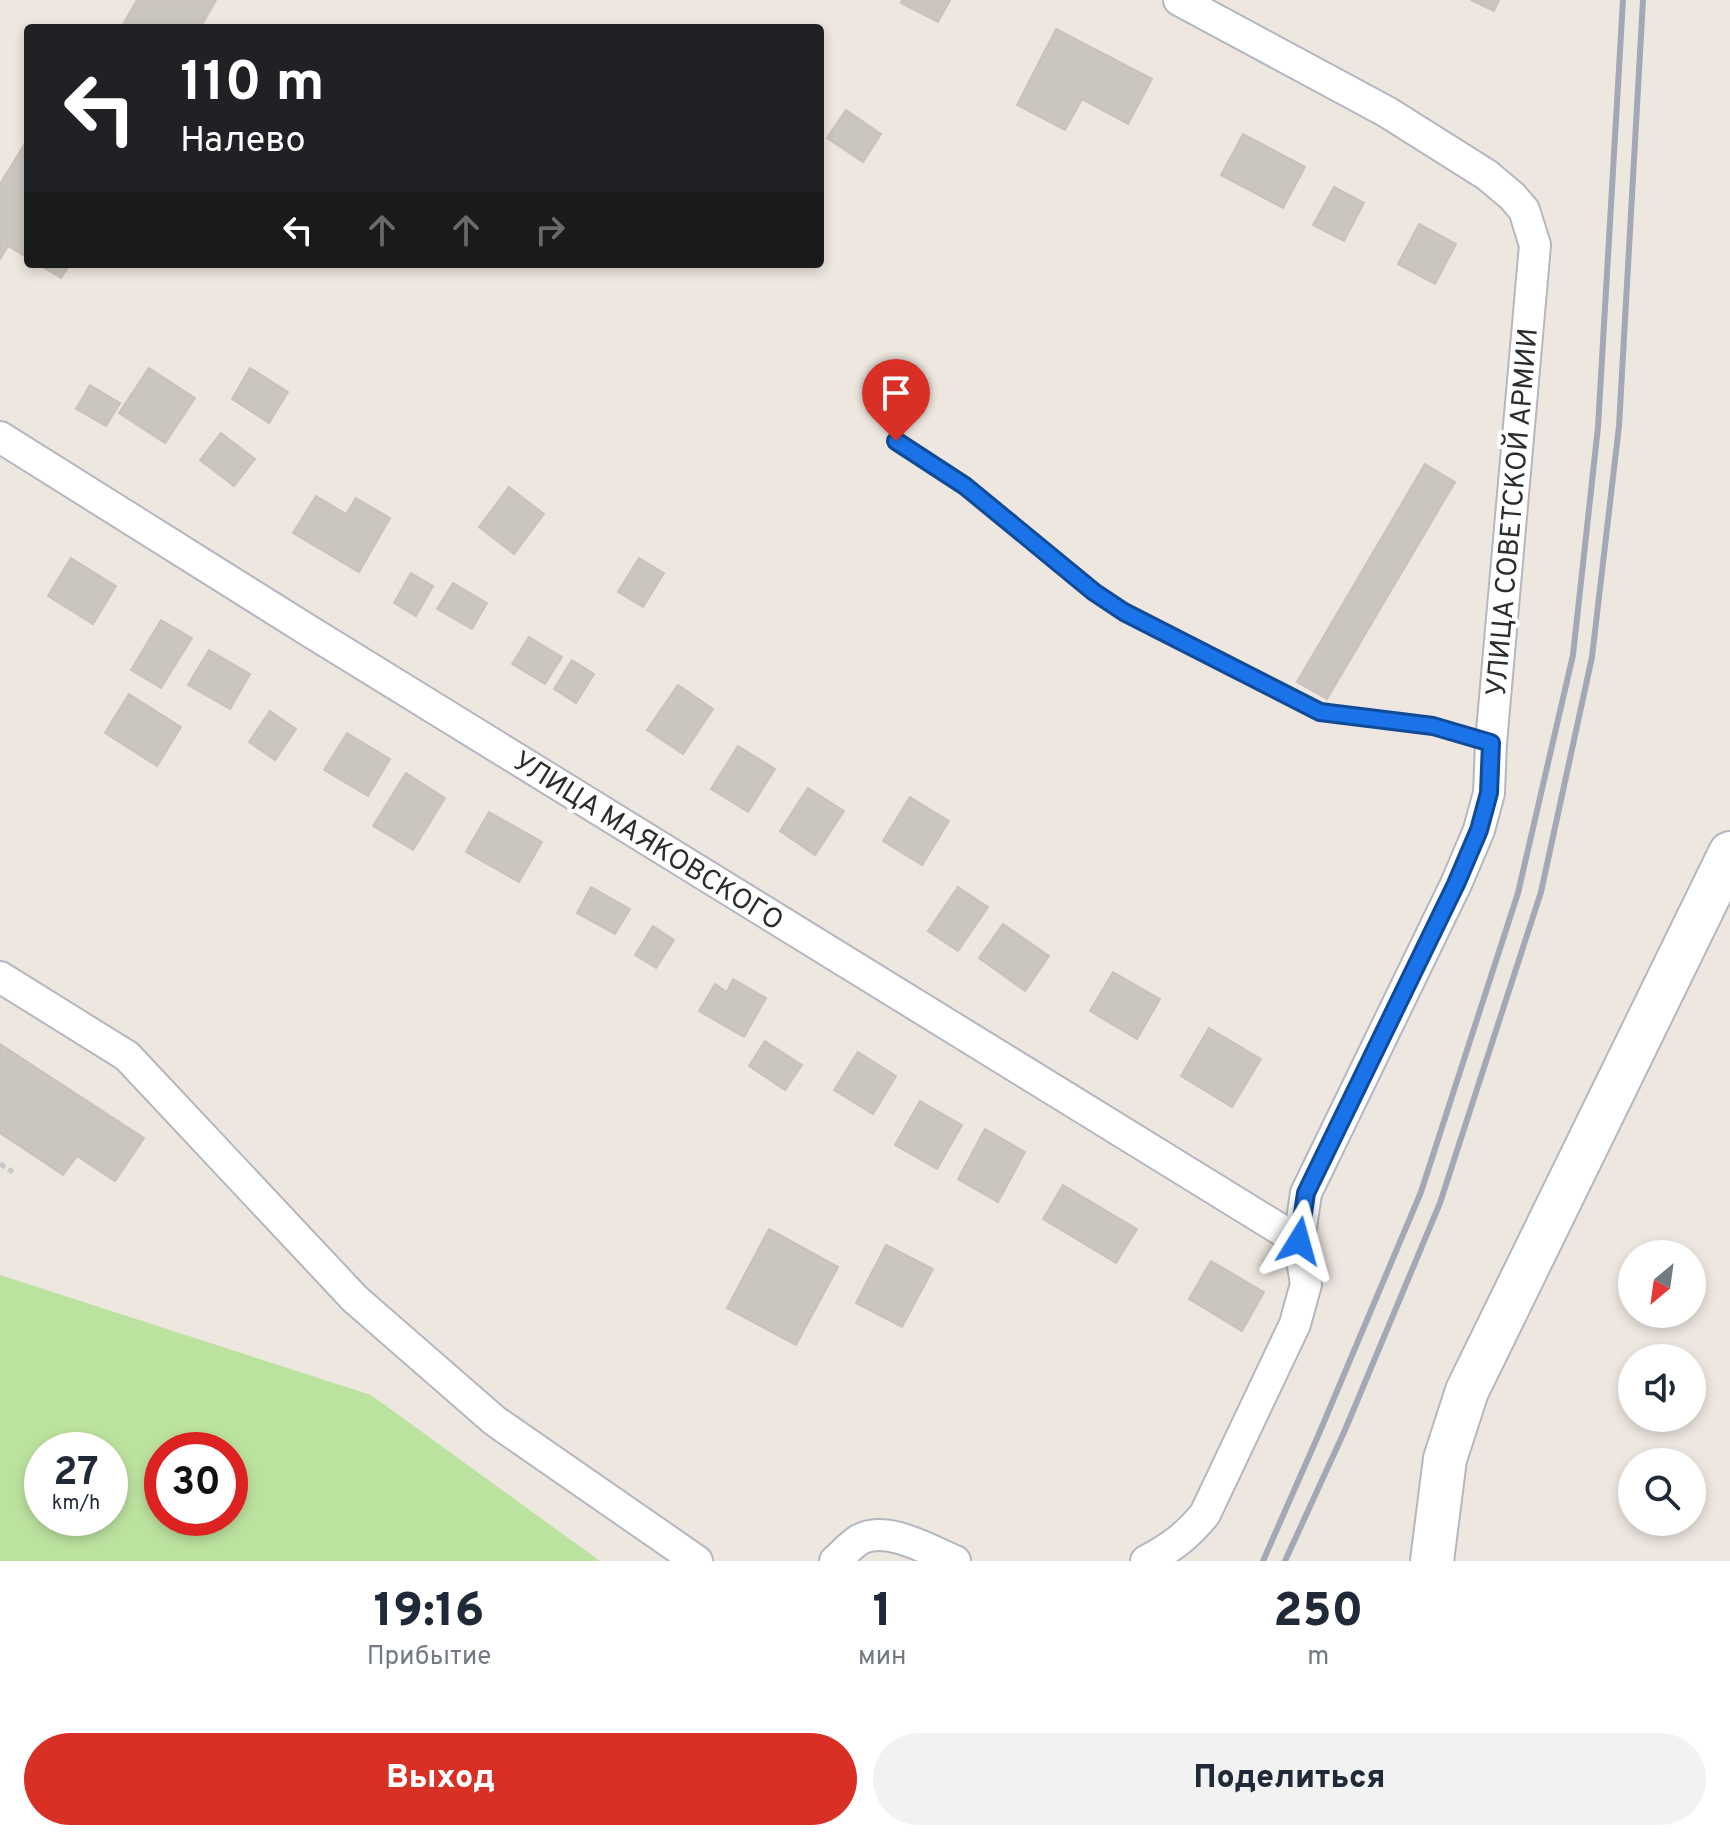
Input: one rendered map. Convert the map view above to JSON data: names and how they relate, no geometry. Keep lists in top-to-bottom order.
{
  "streets": {
    "street": ["УЛИЦА СОВЕТСКОЙ АРМИИ", "УЛИЦА МАЯКОВСКОГО"]
  },
  "crossings": [
    ["УЛИЦА СОВЕТСКОЙ АРМИИ", "УЛИЦА МАЯКОВСКОГО"]
  ],
  "north": "bottom left",
  "page": {
    "turn": ["110 m", "Налево"],
    "speed": "27 km/h",
    "limit": "30",
    "eta": [
      "19:16",
      "Прибытие",
      "1",
      "мин",
      "250",
      "m"
    ],
    "buttons": ["Выход", "Поделиться"]
  }
}
